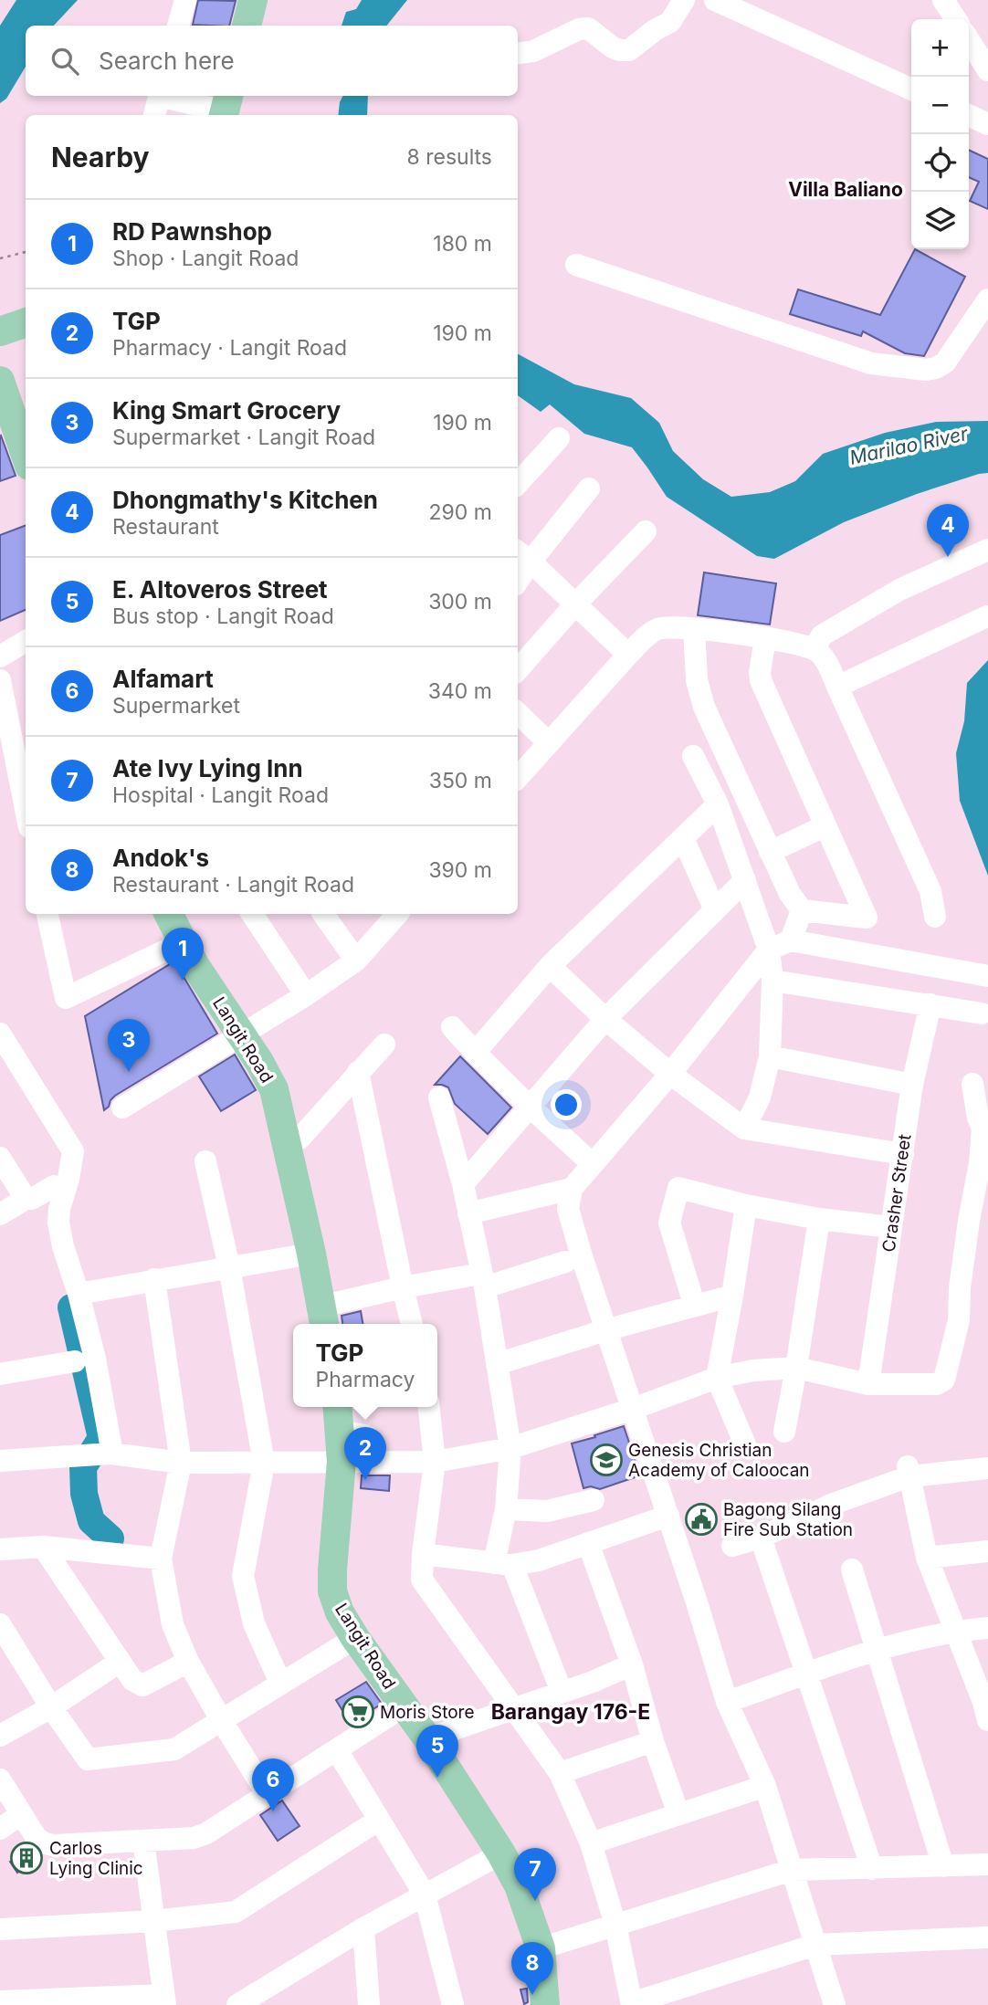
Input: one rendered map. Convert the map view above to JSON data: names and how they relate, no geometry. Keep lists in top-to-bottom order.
{
  "streets": {
    "main road": ["Langit Road"],
    "street": ["Crasher Street"]
  },
  "districts": ["Villa Baliano", "Barangay 176-E"],
  "water": ["Marilao River"],
  "places": {
    "school or university": ["Genesis Christian Academy of Caloocan"],
    "public building": ["Bagong Silang Fire Sub Station"],
    "supermarket": ["Moris Store"],
    "building": ["Carlos Lying Clinic"]
  },
  "page": {
    "map_buttons": ["+", "−"],
    "search": "Search here",
    "heading": ["Nearby", "8 results"],
    "list": [
      {
        "mark": "1",
        "name": "RD Pawnshop",
        "note": "Shop · Langit Road",
        "value": "180 m"
      },
      {
        "mark": "2",
        "name": "TGP",
        "note": "Pharmacy · Langit Road",
        "value": "190 m"
      },
      {
        "mark": "3",
        "name": "King Smart Grocery",
        "note": "Supermarket · Langit Road",
        "value": "190 m"
      },
      {
        "mark": "4",
        "name": "Dhongmathy's Kitchen",
        "note": "Restaurant",
        "value": "290 m"
      },
      {
        "mark": "5",
        "name": "E. Altoveros Street",
        "note": "Bus stop · Langit Road",
        "value": "300 m"
      },
      {
        "mark": "6",
        "name": "Alfamart",
        "note": "Supermarket",
        "value": "340 m"
      },
      {
        "mark": "7",
        "name": "Ate Ivy Lying Inn",
        "note": "Hospital · Langit Road",
        "value": "350 m"
      },
      {
        "mark": "8",
        "name": "Andok's",
        "note": "Restaurant · Langit Road",
        "value": "390 m"
      }
    ],
    "pins": [
      "4",
      "1",
      "3",
      "2",
      "5",
      "6",
      "7",
      "8"
    ],
    "popup": ["TGP", "Pharmacy"]
  }
}
